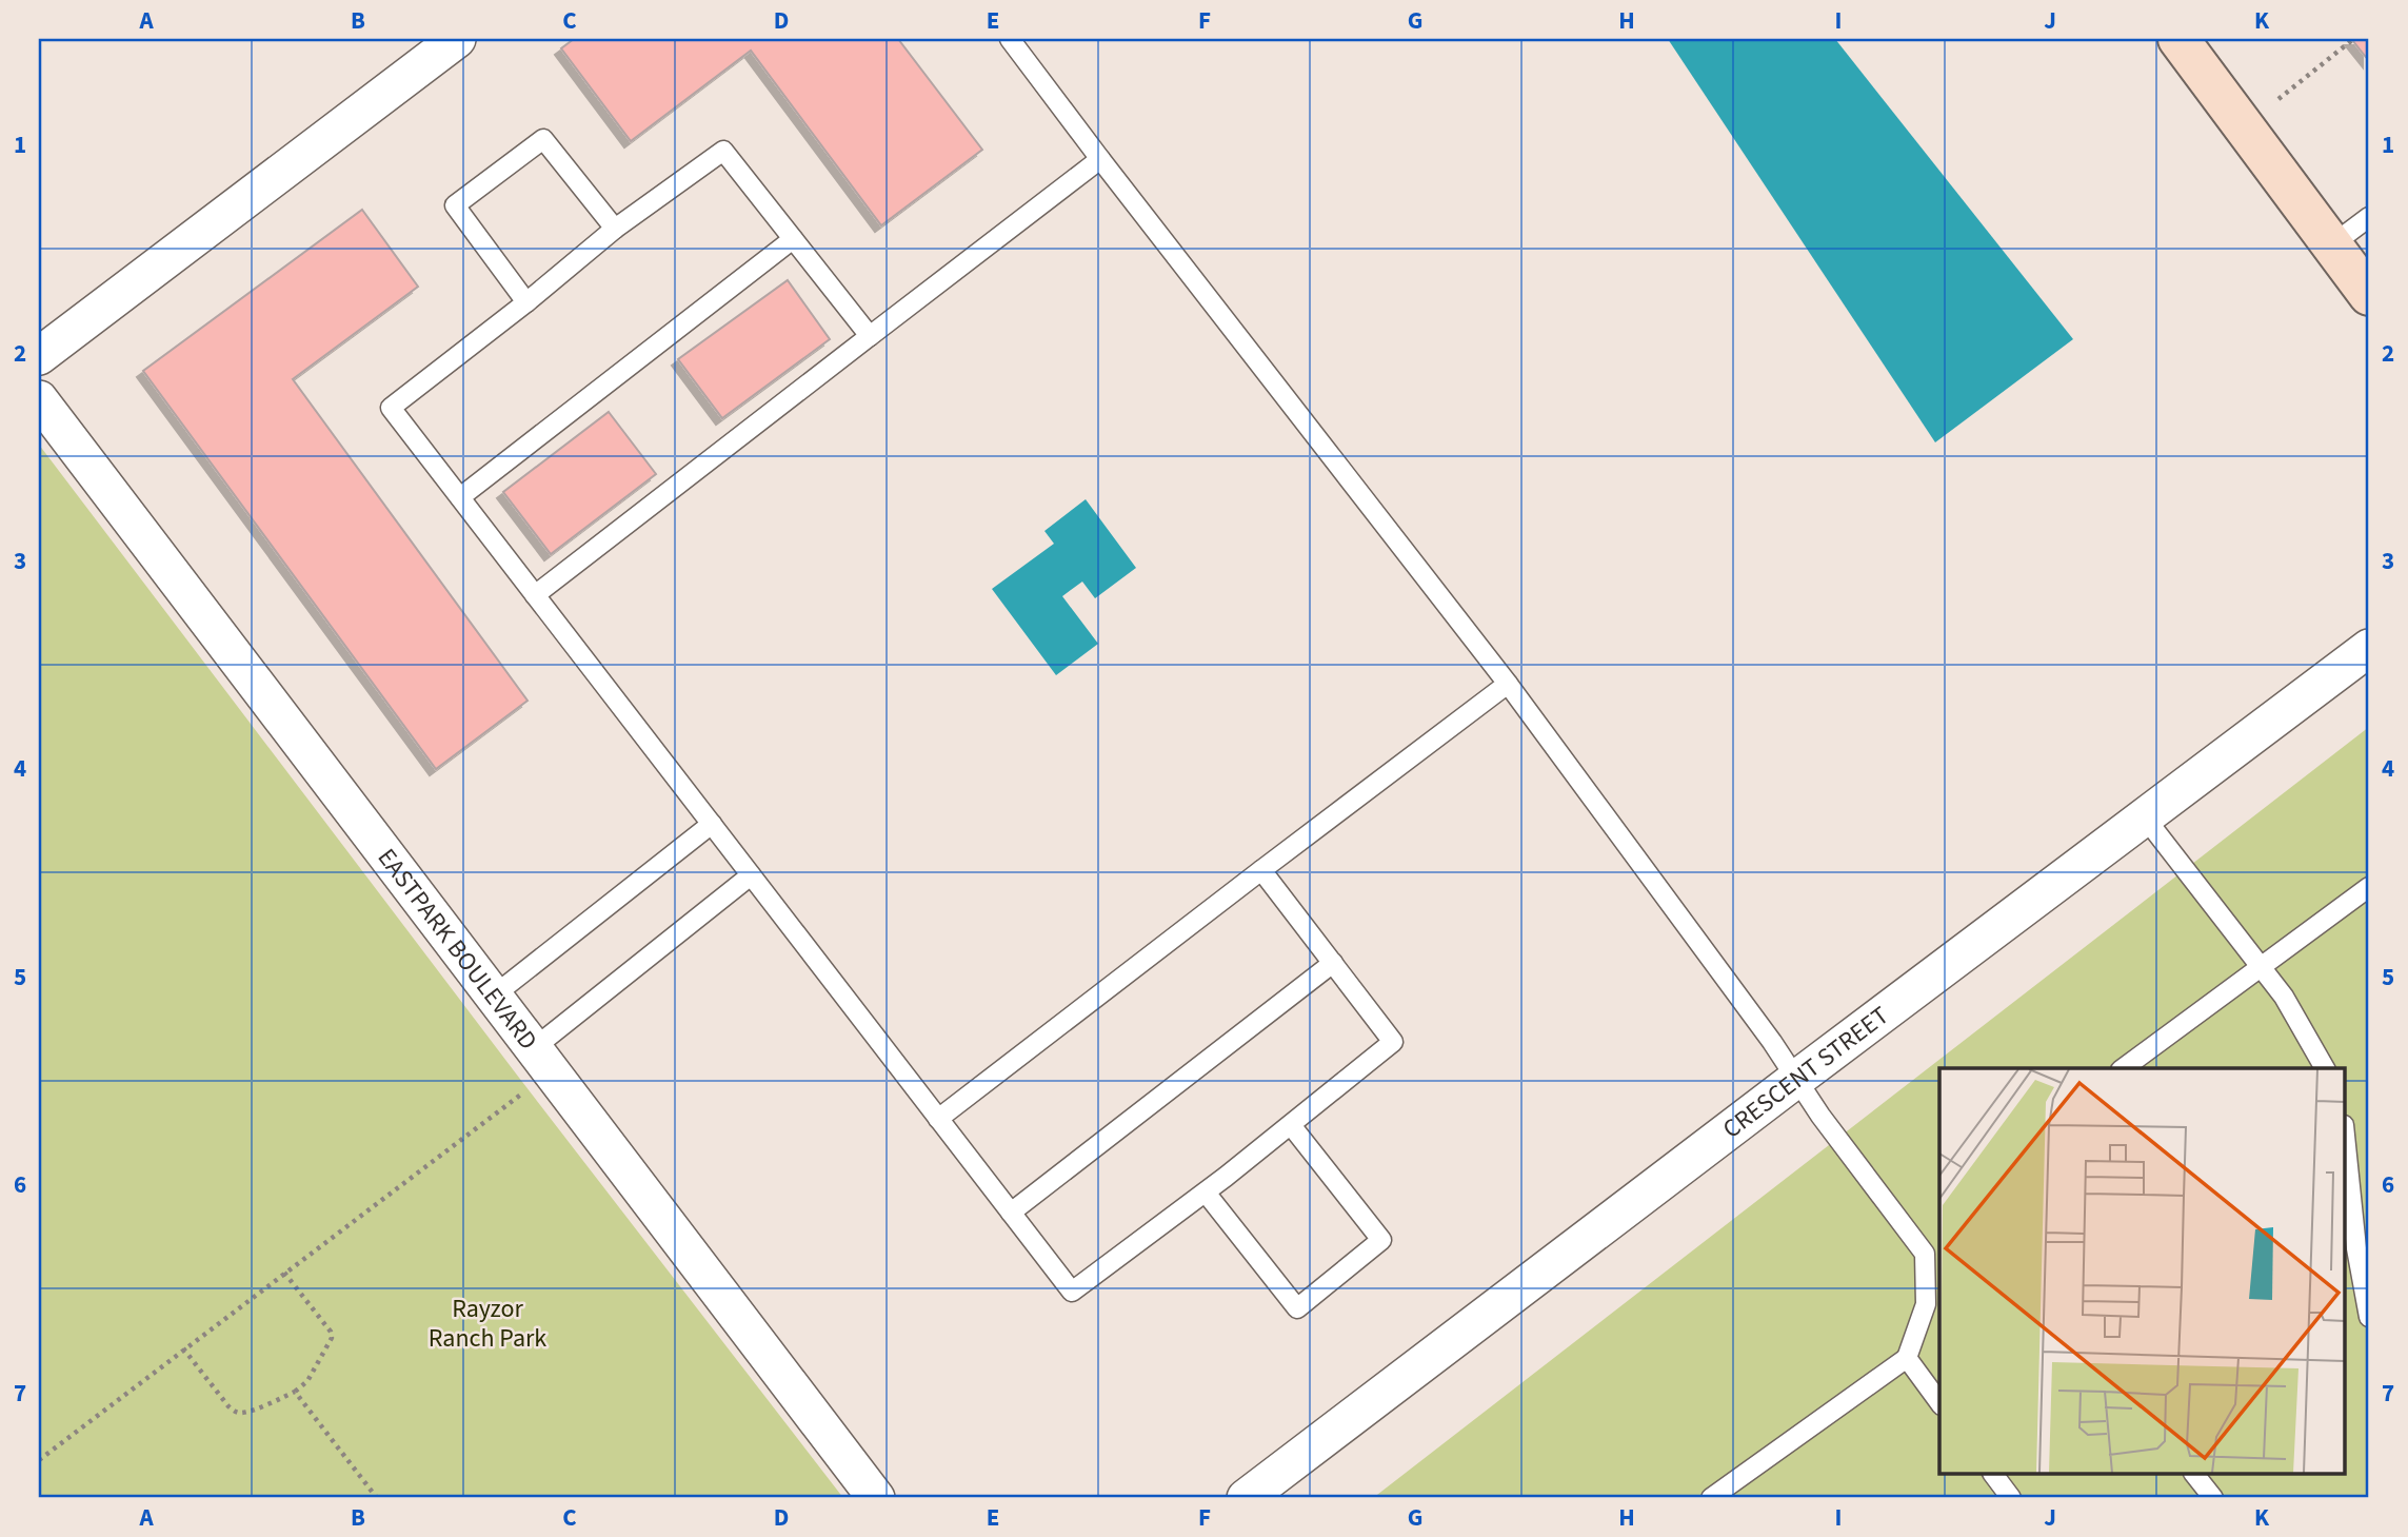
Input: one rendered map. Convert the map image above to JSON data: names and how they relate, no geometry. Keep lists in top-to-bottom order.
{
  "streets": {
    "street": ["EASTPARK BOULEVARD", "CRESCENT STREET"]
  },
  "parks": ["Rayzor Ranch Park"],
  "grid": {
    "columns": [
      "A",
      "B",
      "C",
      "D",
      "E",
      "F",
      "G",
      "H",
      "I",
      "J",
      "K"
    ],
    "rows": [
      "1",
      "2",
      "3",
      "4",
      "5",
      "6",
      "7"
    ]
  }
}
